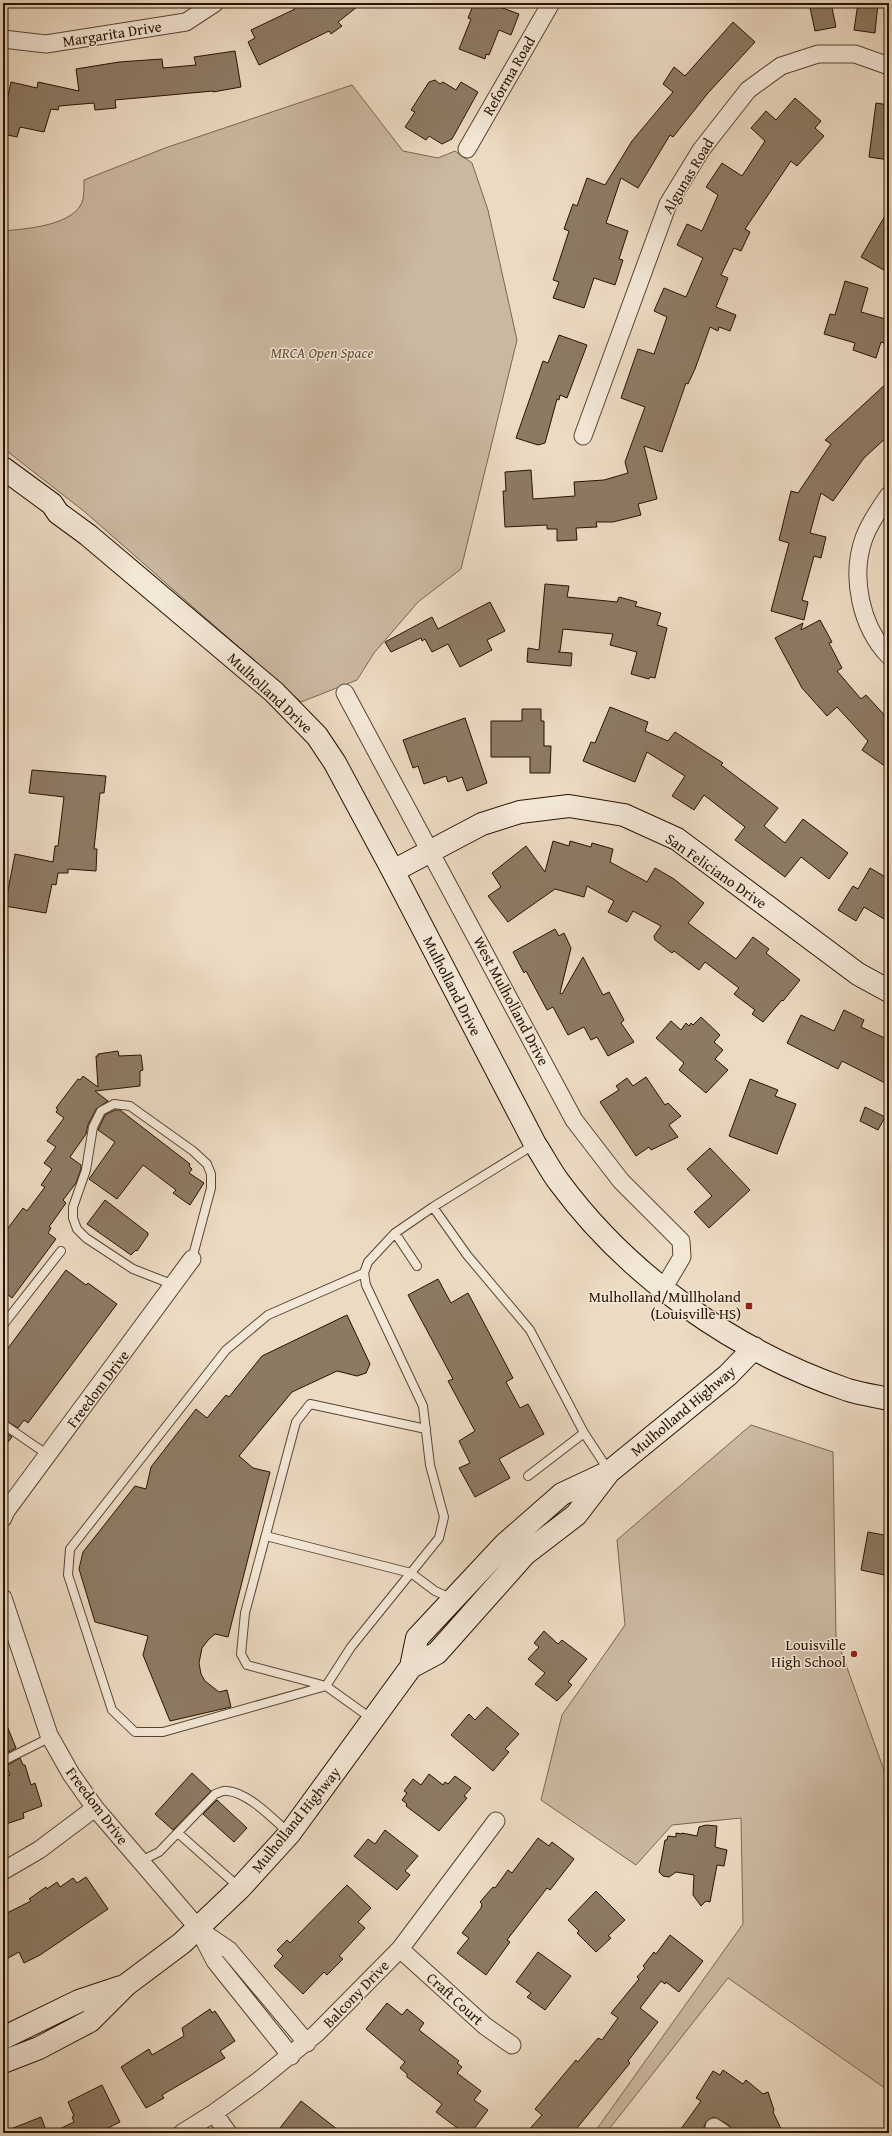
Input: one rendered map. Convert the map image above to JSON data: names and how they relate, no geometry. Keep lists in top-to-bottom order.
{
  "streets": {
    "main road": ["Mulholland Drive", "San Feliciano Drive", "Mulholland Highway"],
    "street": [
      "Margarita Drive",
      "Reforma Road",
      "Algunas Road",
      "West Mulholland Drive",
      "Freedom Drive",
      "Balcony Drive",
      "Craft Court"
    ]
  },
  "crossings": [
    ["Mulholland Drive", "San Feliciano Drive"],
    ["Mulholland Drive", "West Mulholland Drive"],
    ["Mulholland Drive", "Mulholland Highway"],
    ["San Feliciano Drive", "West Mulholland Drive"],
    ["Freedom Drive", "Mulholland Highway"],
    ["Freedom Drive", "Balcony Drive"],
    ["Balcony Drive", "Craft Court"]
  ],
  "parks": ["MRCA Open Space"],
  "places": {
    "transit": ["Mulholland/Mullholand (Louisville HS)"],
    "other": ["Louisville High School"]
  }
}
